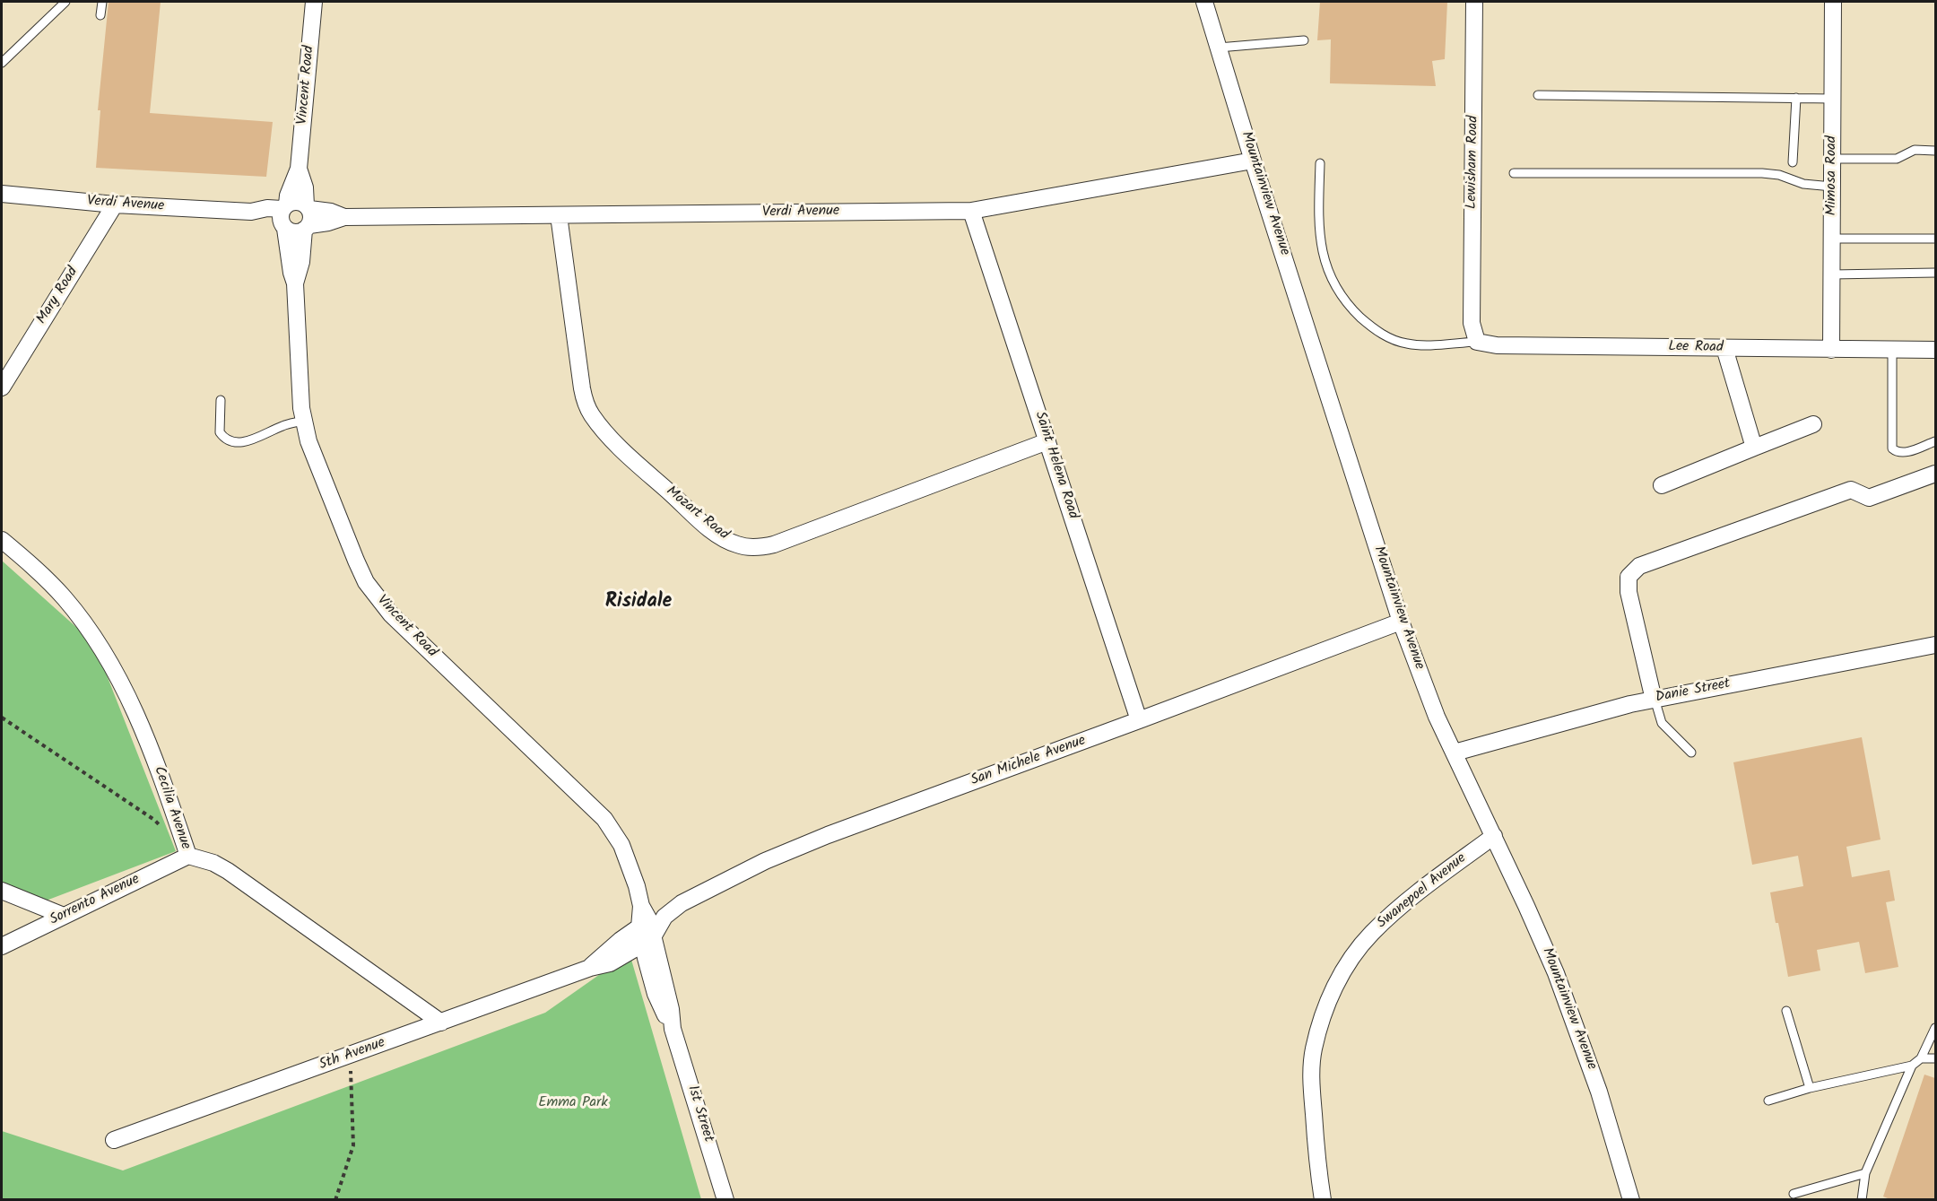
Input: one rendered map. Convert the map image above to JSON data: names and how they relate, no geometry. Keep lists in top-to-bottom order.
{
  "streets": {
    "street": [
      "Vincent Road",
      "Lewisham Road",
      "Mimosa Road",
      "Mountainview Avenue",
      "Verdi Avenue",
      "Mary Road",
      "Lee Road",
      "Saint Helena Road",
      "Mozart Road",
      "Danie Street",
      "San Michele Avenue",
      "Cecilia Avenue",
      "Swanepoel Avenue",
      "Sorrento Avenue",
      "5th Avenue",
      "1st Street"
    ]
  },
  "crossings": [
    ["Vincent Road", "Verdi Avenue"],
    ["Vincent Road", "San Michele Avenue"],
    ["Vincent Road", "1st Street"],
    ["Lewisham Road", "Lee Road"],
    ["Mimosa Road", "Lee Road"],
    ["Mountainview Avenue", "Verdi Avenue"],
    ["Mountainview Avenue", "Danie Street"],
    ["Mountainview Avenue", "San Michele Avenue"],
    ["Mountainview Avenue", "Swanepoel Avenue"],
    ["Verdi Avenue", "Mary Road"],
    ["Verdi Avenue", "Saint Helena Road"],
    ["Verdi Avenue", "Mozart Road"],
    ["Saint Helena Road", "Mozart Road"],
    ["Saint Helena Road", "San Michele Avenue"],
    ["San Michele Avenue", "5th Avenue"],
    ["San Michele Avenue", "1st Street"],
    ["Cecilia Avenue", "Sorrento Avenue"],
    ["Cecilia Avenue", "5th Avenue"]
  ],
  "districts": ["Risidale"],
  "parks": ["Emma Park"]
}
